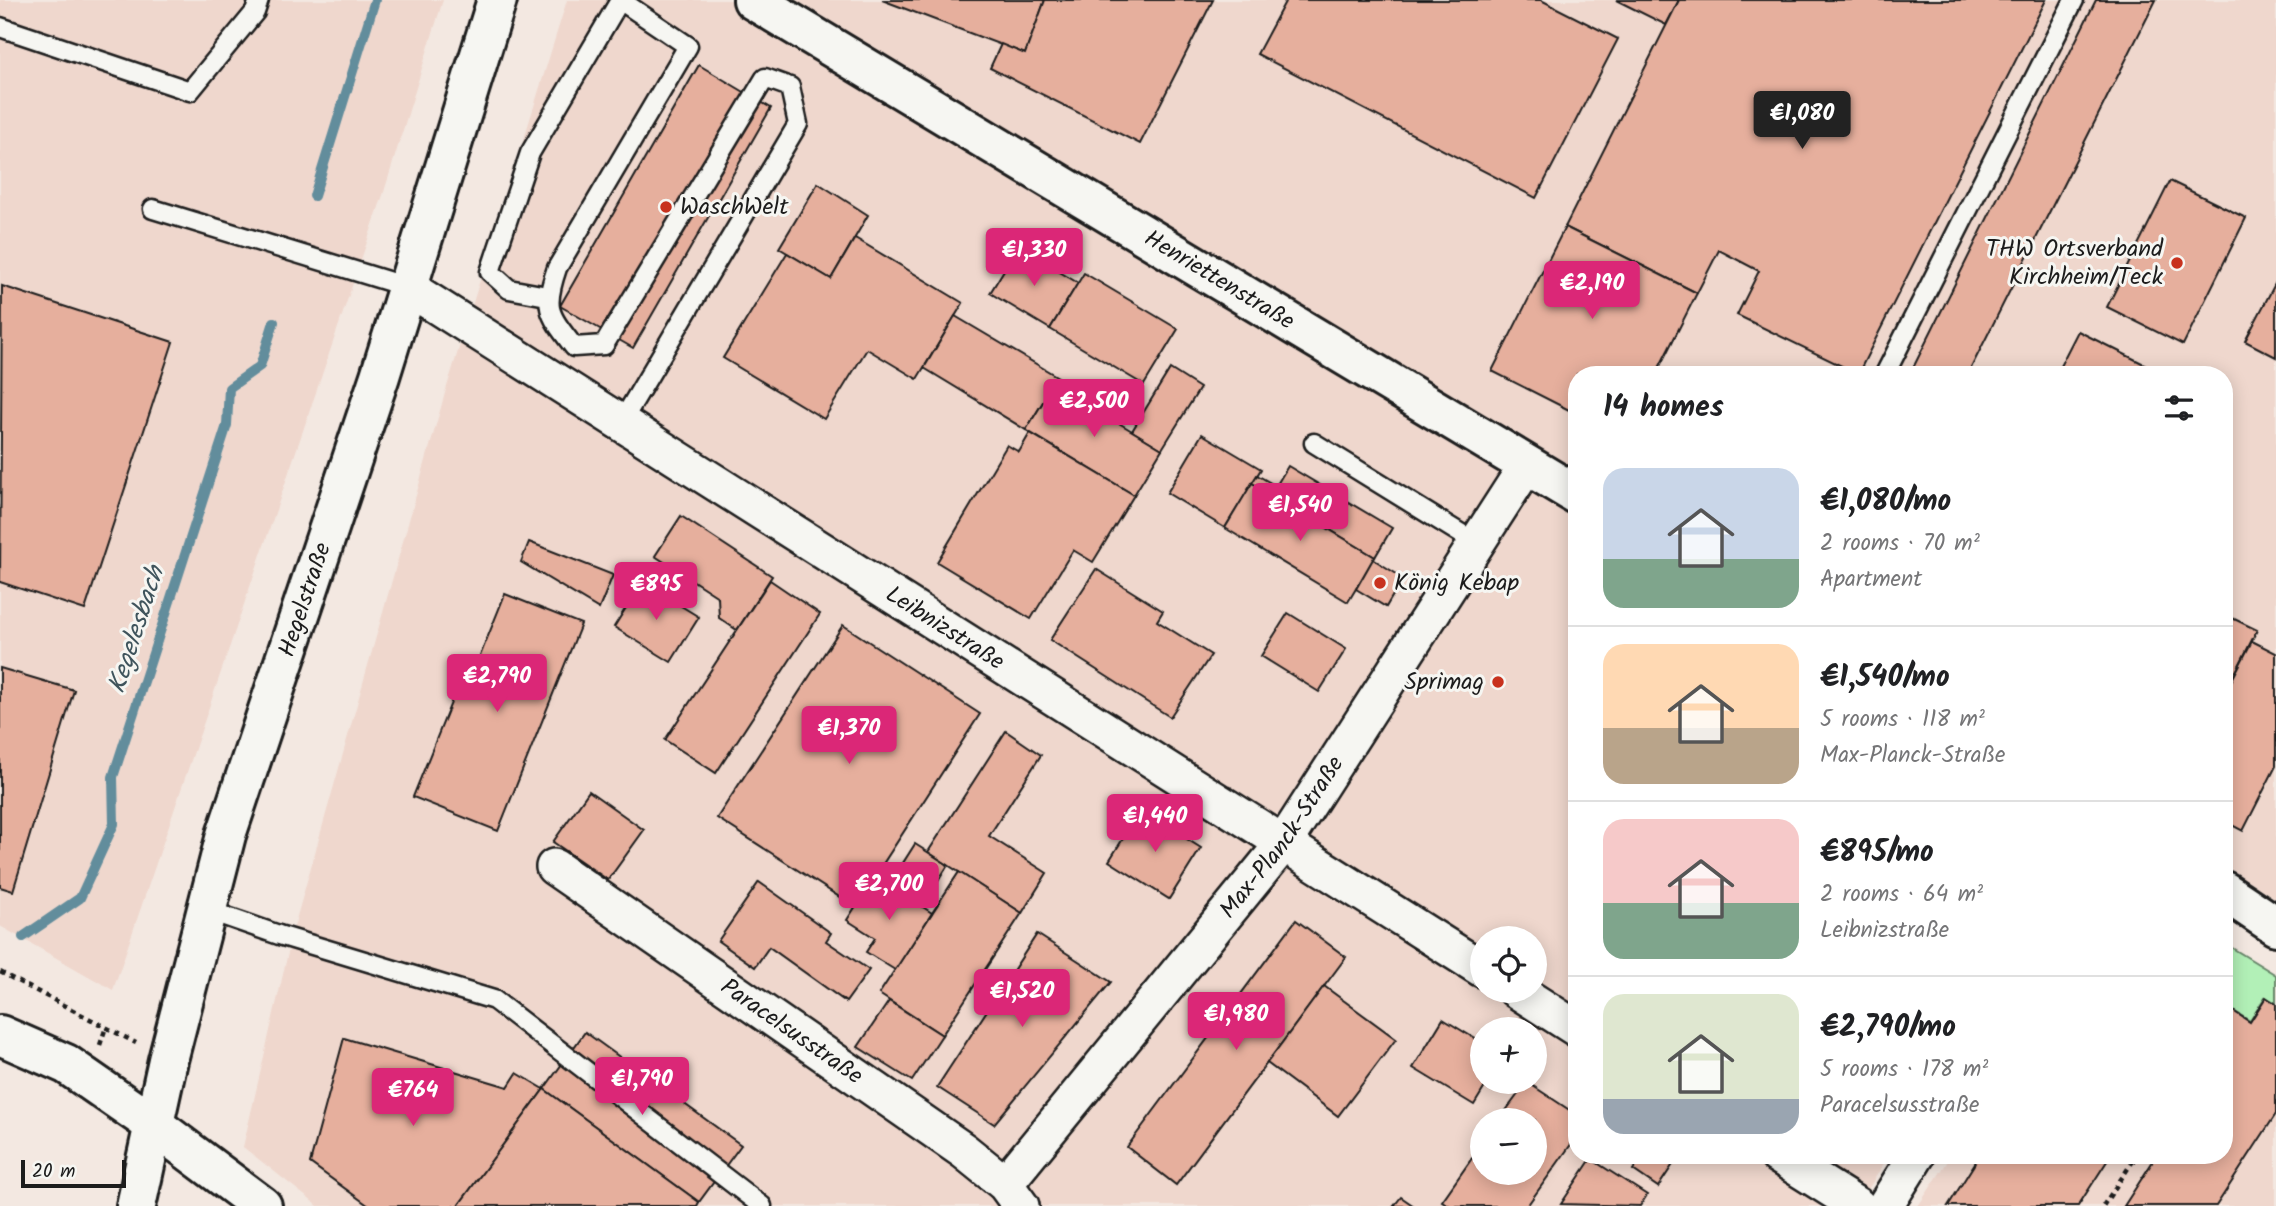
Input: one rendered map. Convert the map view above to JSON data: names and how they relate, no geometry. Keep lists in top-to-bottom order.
{
  "streets": {
    "main road": ["Henriettenstraße", "Hegelstraße"],
    "street": ["Leibnizstraße", "Max-Planck-Straße", "Paracelsusstraße"]
  },
  "crossings": [
    ["Henriettenstraße", "Max-Planck-Straße"],
    ["Hegelstraße", "Leibnizstraße"],
    ["Leibnizstraße", "Max-Planck-Straße"],
    ["Max-Planck-Straße", "Paracelsusstraße"]
  ],
  "water": ["Kegelesbach"],
  "places": [
    "WaschWelt",
    "THW Ortsverband Kirchheim/Teck",
    "König Kebap",
    "Sprimag"
  ],
  "scale_bar": "20 m",
  "page": {
    "price": [
      "€1,080",
      "€1,330",
      "€2,190",
      "€2,500",
      "€1,540",
      "€895",
      "€2,790",
      "€1,370",
      "€1,440",
      "€2,700",
      "€1,520",
      "€1,980",
      "€1,790",
      "€764"
    ],
    "heading": "14 homes",
    "list": [
      {
        "name": "€1,080/mo",
        "note": "2 rooms · 70 m² · Apartment"
      },
      {
        "name": "€1,540/mo",
        "note": "5 rooms · 118 m² · Max-Planck-Straße"
      },
      {
        "name": "€895/mo",
        "note": "2 rooms · 64 m² · Leibnizstraße"
      },
      {
        "name": "€2,790/mo",
        "note": "5 rooms · 178 m² · Paracelsusstraße"
      }
    ],
    "map_buttons": ["+", "−"],
    "scale": "20 m"
  }
}
